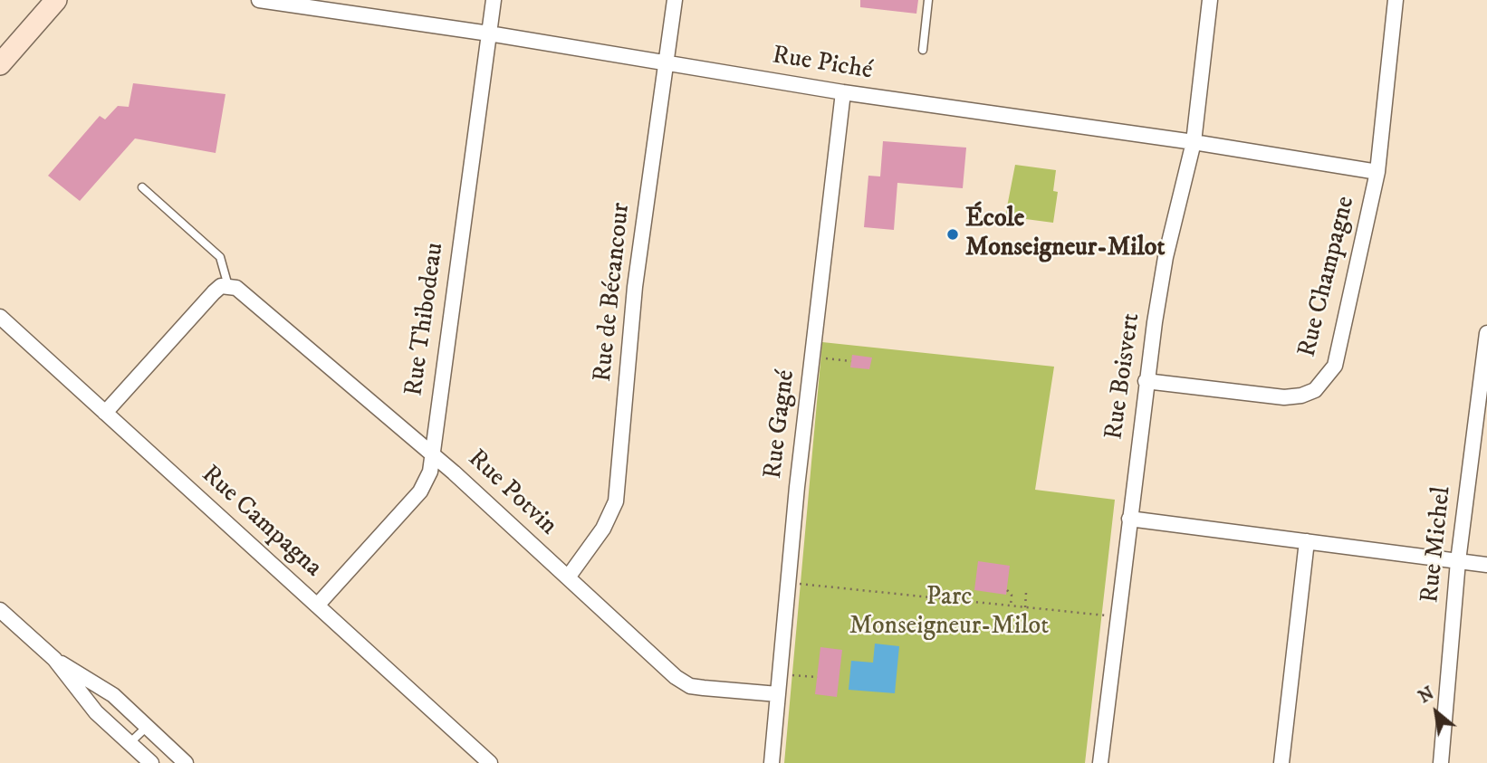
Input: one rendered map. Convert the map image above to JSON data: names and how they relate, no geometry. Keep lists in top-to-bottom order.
{
  "streets": {
    "street": [
      "Rue Piché",
      "Rue Champagne",
      "Rue de Bécancour",
      "Rue Thibodeau",
      "Rue Boisvert",
      "Rue Gagné",
      "Rue Potvin",
      "Rue Campagna",
      "Rue Michel"
    ]
  },
  "crossings": [
    ["Rue Piché", "Rue Champagne"],
    ["Rue Piché", "Rue de Bécancour"],
    ["Rue Piché", "Rue Thibodeau"],
    ["Rue Piché", "Rue Boisvert"],
    ["Rue Piché", "Rue Gagné"],
    ["Rue Champagne", "Rue Boisvert"],
    ["Rue de Bécancour", "Rue Potvin"],
    ["Rue Thibodeau", "Rue Potvin"],
    ["Rue Thibodeau", "Rue Campagna"],
    ["Rue Gagné", "Rue Potvin"]
  ],
  "parks": ["Parc Monseigneur-Milot"],
  "places": ["École Monseigneur-Milot"],
  "north": "top left"
}
